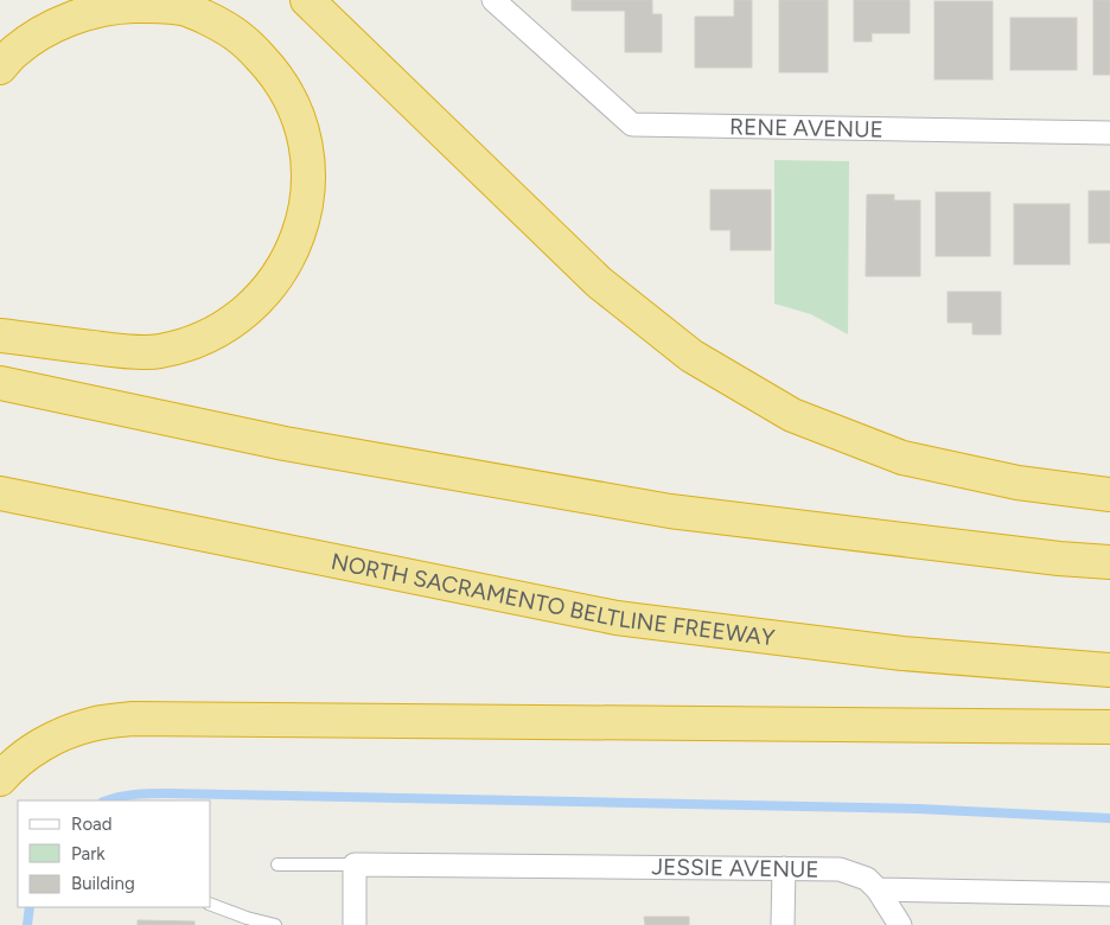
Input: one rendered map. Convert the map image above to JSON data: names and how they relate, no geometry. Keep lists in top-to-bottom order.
{
  "streets": {
    "highway": ["NORTH SACRAMENTO BELTLINE FREEWAY"],
    "street": ["RENE AVENUE", "JESSIE AVENUE"]
  },
  "legend": ["Road", "Park", "Building"]
}
